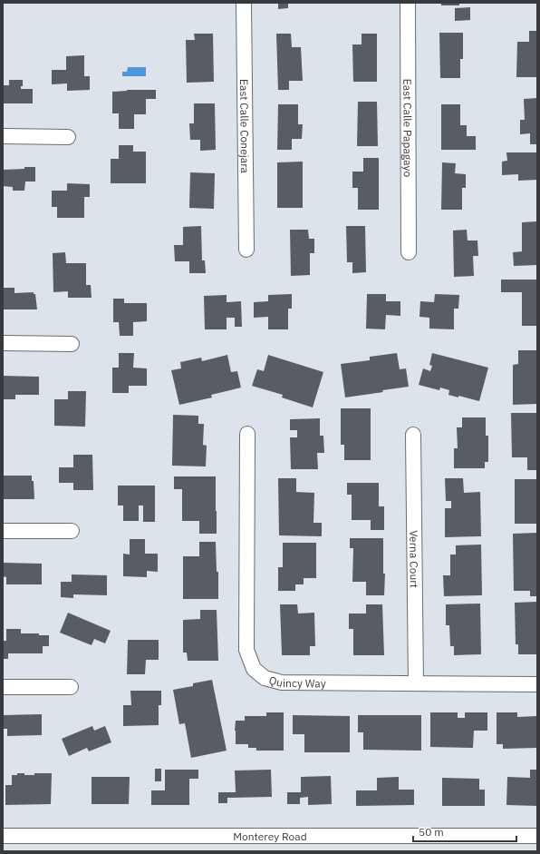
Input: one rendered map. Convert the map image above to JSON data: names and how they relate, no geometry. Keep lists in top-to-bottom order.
{
  "streets": {
    "street": [
      "East Calle Conejara",
      "East Calle Papagayo",
      "Verna Court",
      "Quincy Way",
      "Monterey Road"
    ]
  },
  "crossings": [
    ["Verna Court", "Quincy Way"]
  ],
  "scale_bar": "50 m"
}
